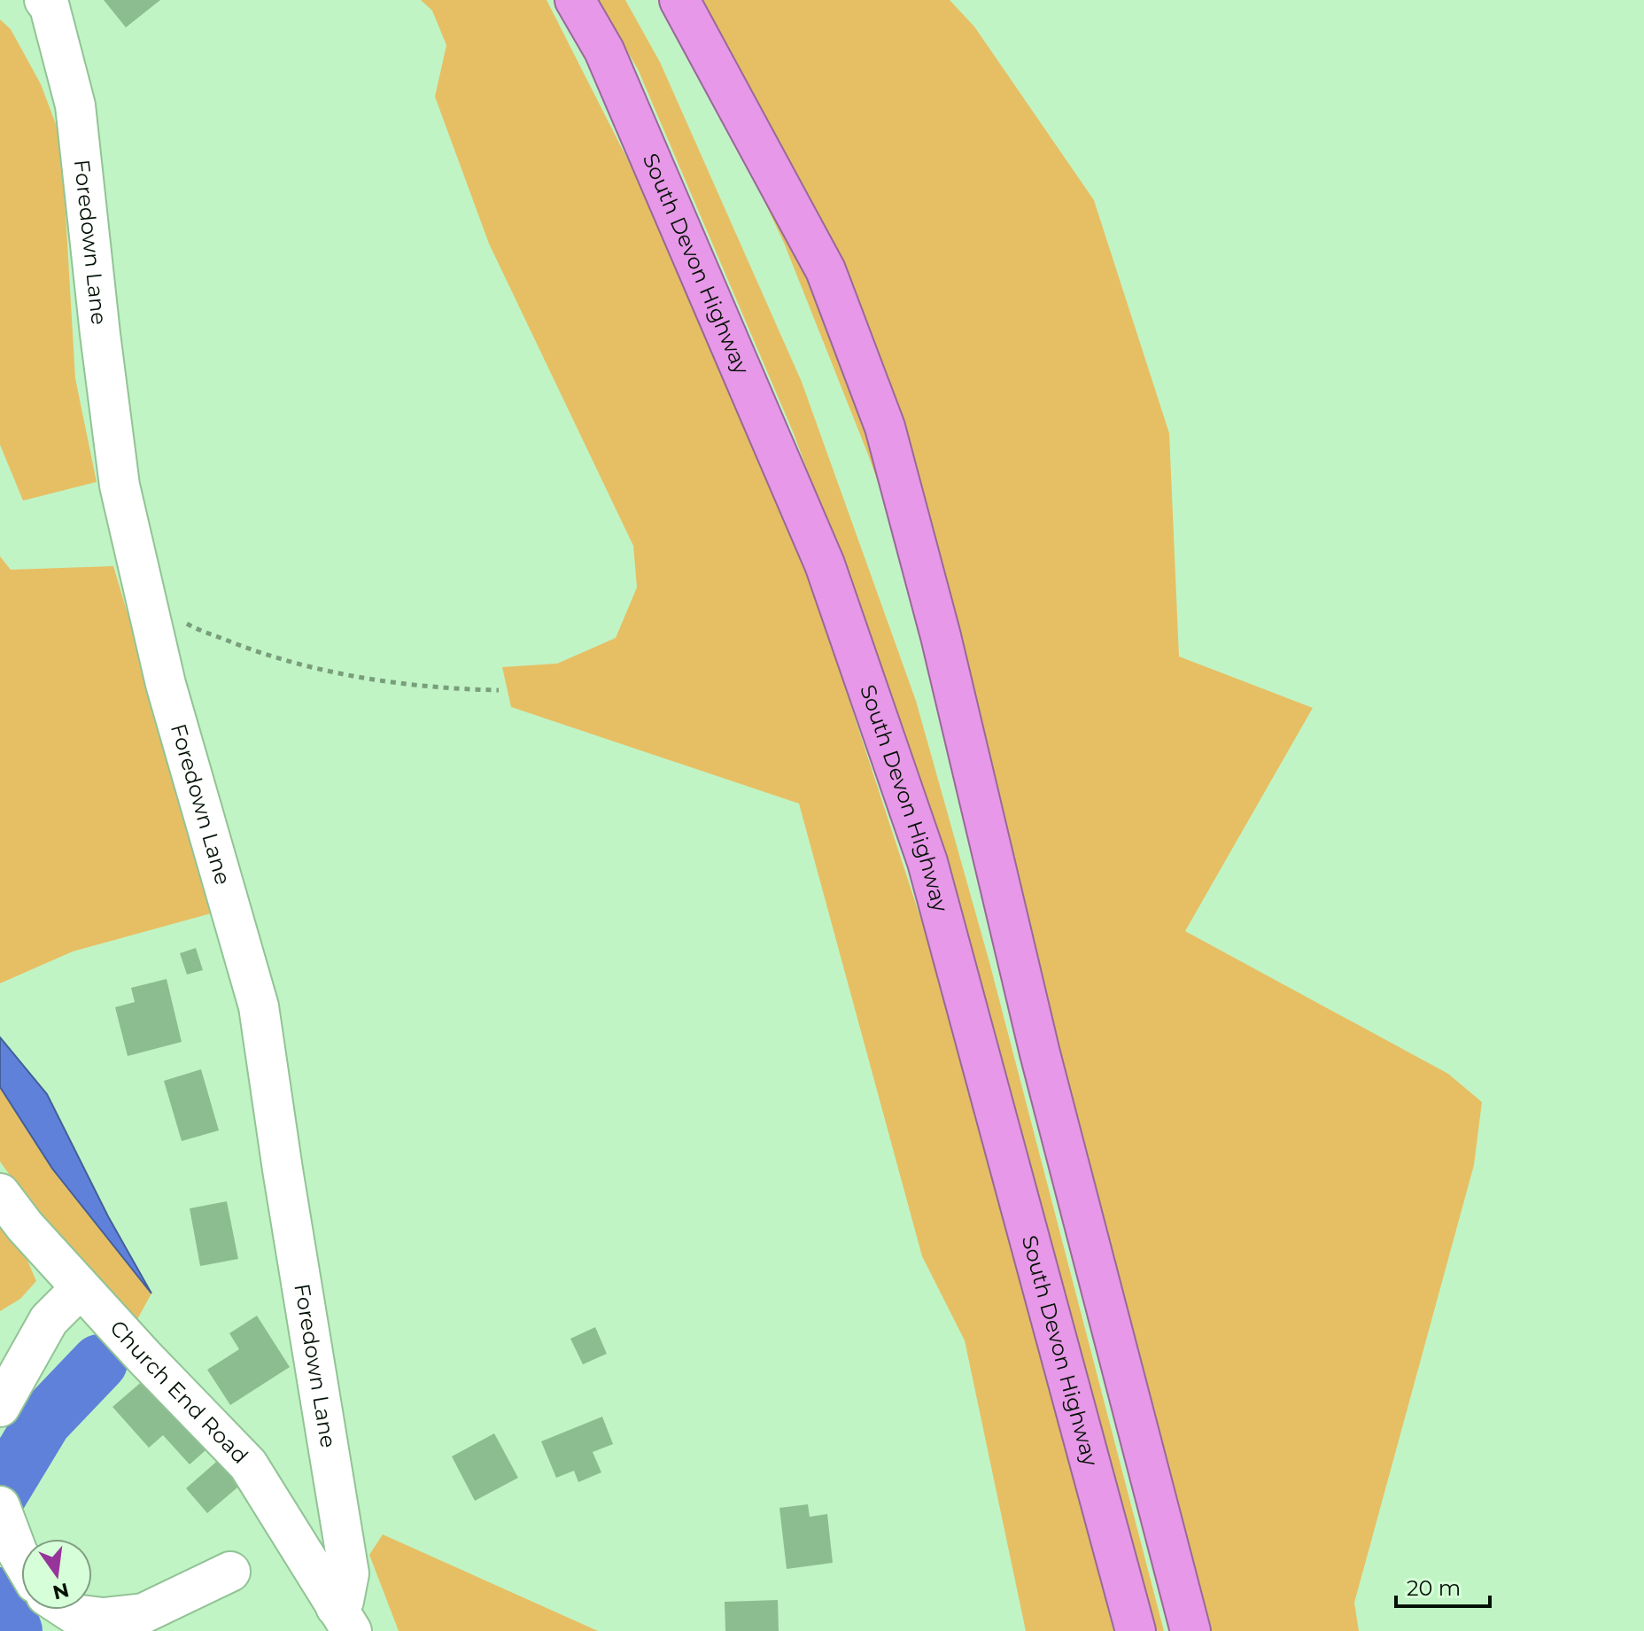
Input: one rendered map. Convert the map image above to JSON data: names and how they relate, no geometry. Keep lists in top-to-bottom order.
{
  "streets": {
    "highway": ["South Devon Highway"],
    "street": ["Foredown Lane", "Church End Road"]
  },
  "crossings": [
    ["Foredown Lane", "Church End Road"]
  ],
  "scale_bar": "20 m",
  "north": "bottom"
}
